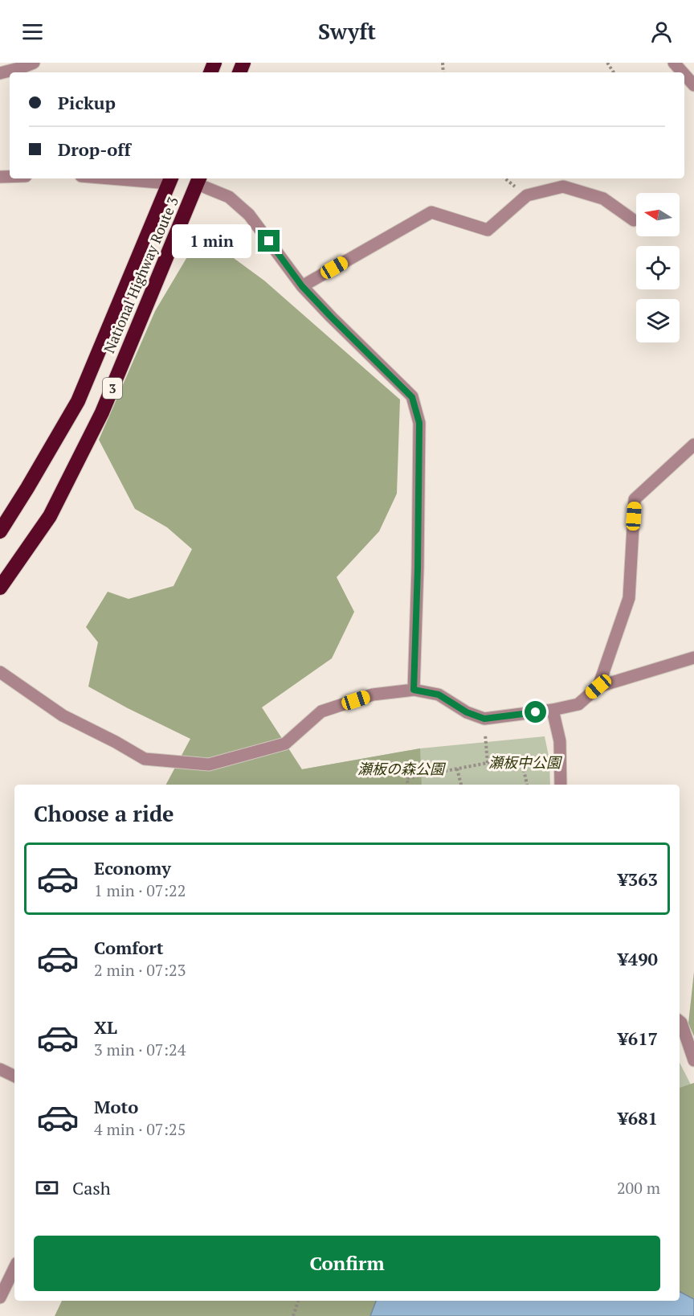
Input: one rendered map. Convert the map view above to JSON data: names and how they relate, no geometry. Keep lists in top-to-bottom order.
{
  "streets": {
    "highway": ["National Highway Route 3", "3"]
  },
  "parks": ["瀬板中公園", "瀬板の森公園"],
  "north": "left",
  "page": {
    "header": "Swyft",
    "banner": ["Pickup", "Drop-off"],
    "bubble": "1 min",
    "heading": "Choose a ride",
    "list": [
      {
        "name": "Economy",
        "note": "1 min · 07:22",
        "value": "¥363"
      },
      {
        "name": "Comfort",
        "note": "2 min · 07:23",
        "value": "¥490"
      },
      {
        "name": "XL",
        "note": "3 min · 07:24",
        "value": "¥617"
      },
      {
        "name": "Moto",
        "note": "4 min · 07:25",
        "value": "¥681"
      }
    ],
    "pay": ["Cash", "200 m"],
    "buttons": "Confirm"
  }
}
